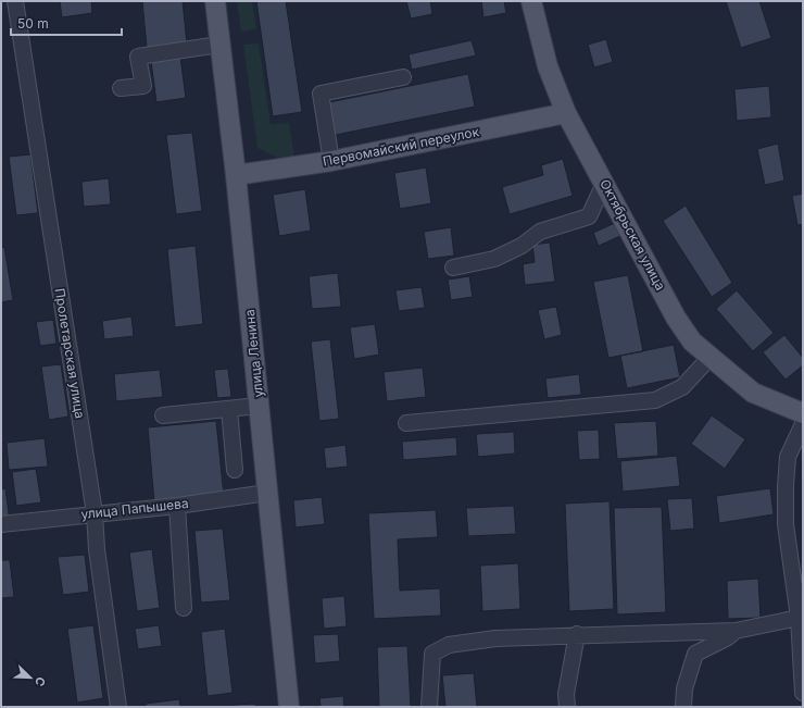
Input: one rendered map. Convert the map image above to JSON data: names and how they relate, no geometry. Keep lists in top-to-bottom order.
{
  "streets": {
    "main road": ["Первомайский переулок", "Октябрьская улица", "улица Ленина"],
    "street": ["Пролетарская улица", "улица Папышева"]
  },
  "crossings": [
    ["Первомайский переулок", "Октябрьская улица"],
    ["Первомайский переулок", "улица Ленина"],
    ["Пролетарская улица", "улица Папышева"],
    ["улица Ленина", "улица Папышева"]
  ],
  "scale_bar": "50 m",
  "north": "bottom right"
}
